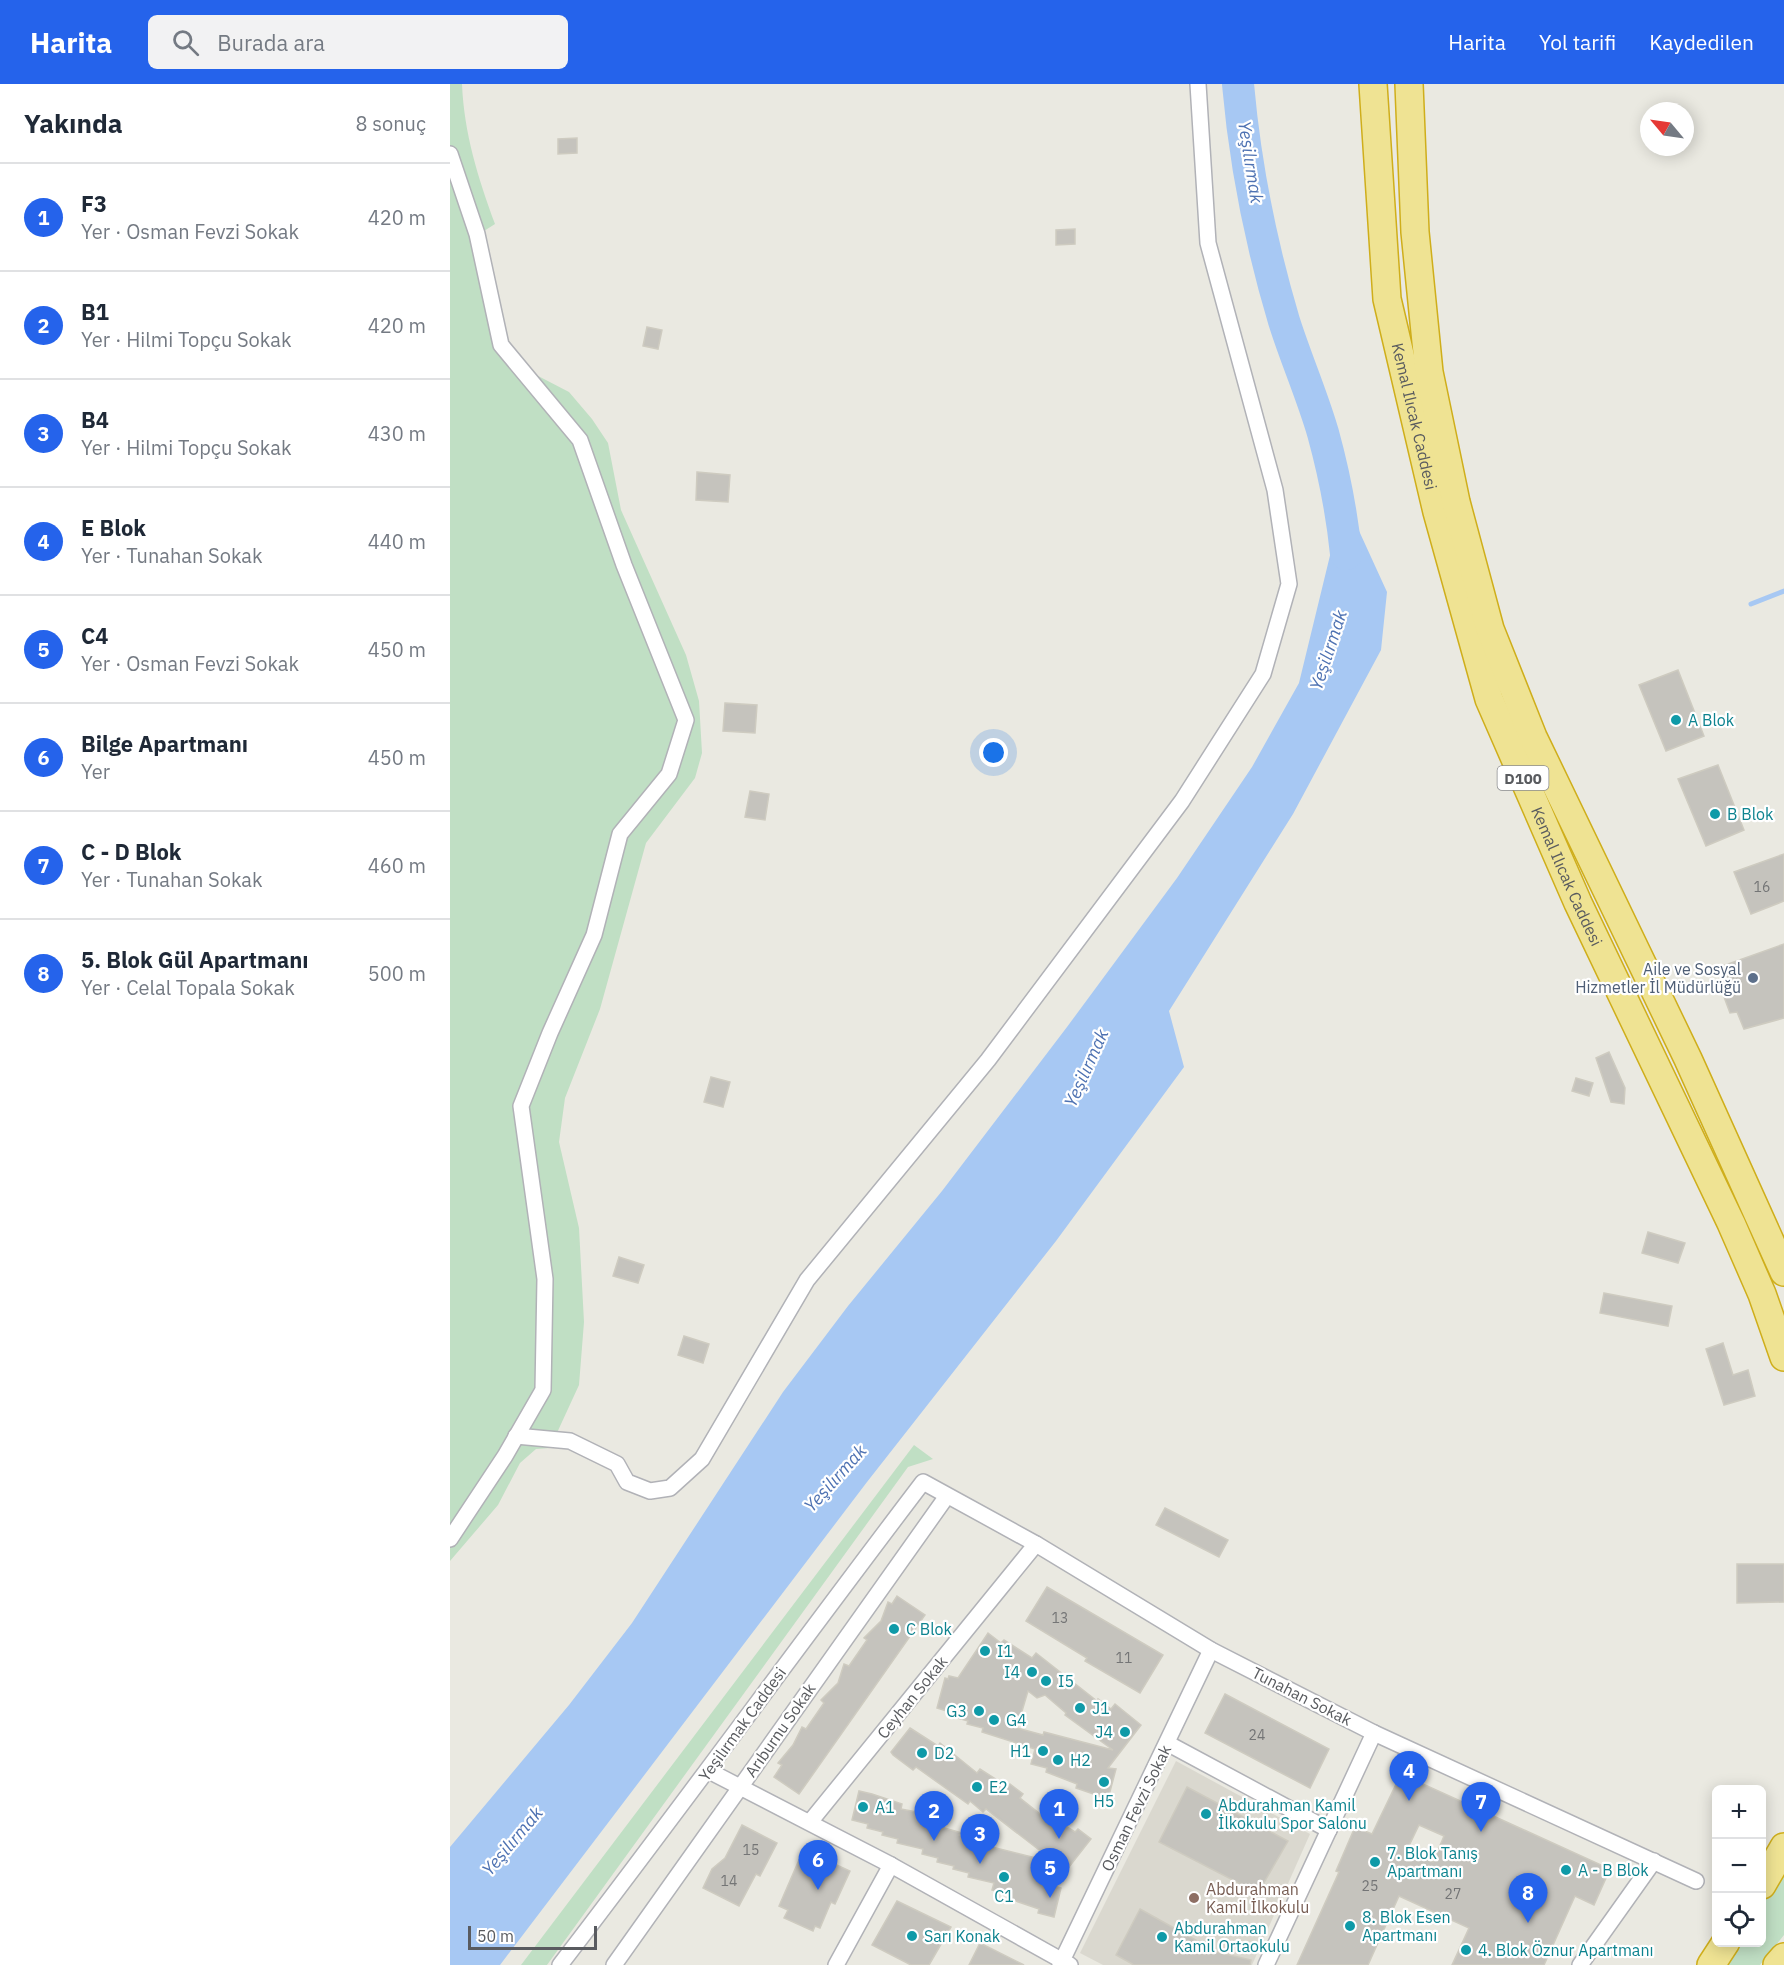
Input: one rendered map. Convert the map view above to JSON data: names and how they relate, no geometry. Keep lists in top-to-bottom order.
{
  "streets": {
    "highway": ["Kemal Ilıcak Caddesi", "D100"],
    "street": [
      "Tunahan Sokak",
      "Ceyhan Sokak",
      "Yeşilırmak Caddesi",
      "Arıburnu Sokak",
      "Osman Fevzi Sokak"
    ]
  },
  "crossings": [
    ["Tunahan Sokak", "Ceyhan Sokak"],
    ["Tunahan Sokak", "Yeşilırmak Caddesi"],
    ["Tunahan Sokak", "Arıburnu Sokak"],
    ["Tunahan Sokak", "Osman Fevzi Sokak"]
  ],
  "water": ["Yeşilırmak"],
  "places": [
    "A Blok",
    "B Blok",
    "Aile ve Sosyal Hizmetler İl Müdürlüğü",
    "C Blok",
    "I1",
    "I4",
    "I5",
    "J1",
    "G3",
    "G4",
    "J4",
    "H1",
    "D2",
    "H2",
    "H5",
    "E2",
    "A1",
    "Abdurahman Kamil İlkokulu Spor Salonu",
    "7. Blok Tanış Apartmanı",
    "A - B Blok",
    "C1",
    "Abdurahman Kamil İlkokulu",
    "8. Blok Esen Apartmanı",
    "Sarı Konak",
    "Abdurahman Kamil Ortaokulu",
    "4. Blok Öznur Apartmanı"
  ],
  "house_numbers": [
    "16",
    "13",
    "11",
    "24",
    "15",
    "14",
    "25",
    "27"
  ],
  "scale_bar": "50 m",
  "north": "top left",
  "page": {
    "header": "Harita",
    "search": "Burada ara",
    "nav": ["Harita", "Yol tarifi", "Kaydedilen"],
    "heading": ["Yakında", "8 sonuç"],
    "list": [
      {
        "mark": "1",
        "name": "F3",
        "note": "Yer · Osman Fevzi Sokak",
        "value": "420 m"
      },
      {
        "mark": "2",
        "name": "B1",
        "note": "Yer · Hilmi Topçu Sokak",
        "value": "420 m"
      },
      {
        "mark": "3",
        "name": "B4",
        "note": "Yer · Hilmi Topçu Sokak",
        "value": "430 m"
      },
      {
        "mark": "4",
        "name": "E Blok",
        "note": "Yer · Tunahan Sokak",
        "value": "440 m"
      },
      {
        "mark": "5",
        "name": "C4",
        "note": "Yer · Osman Fevzi Sokak",
        "value": "450 m"
      },
      {
        "mark": "6",
        "name": "Bilge Apartmanı",
        "note": "Yer",
        "value": "450 m"
      },
      {
        "mark": "7",
        "name": "C - D Blok",
        "note": "Yer · Tunahan Sokak",
        "value": "460 m"
      },
      {
        "mark": "8",
        "name": "5. Blok Gül Apartmanı",
        "note": "Yer · Celal Topala Sokak",
        "value": "500 m"
      }
    ],
    "pins": [
      "4",
      "7",
      "1",
      "2",
      "3",
      "6",
      "5",
      "8"
    ],
    "map_buttons": ["+", "−"],
    "scale": "50 m"
  }
}
